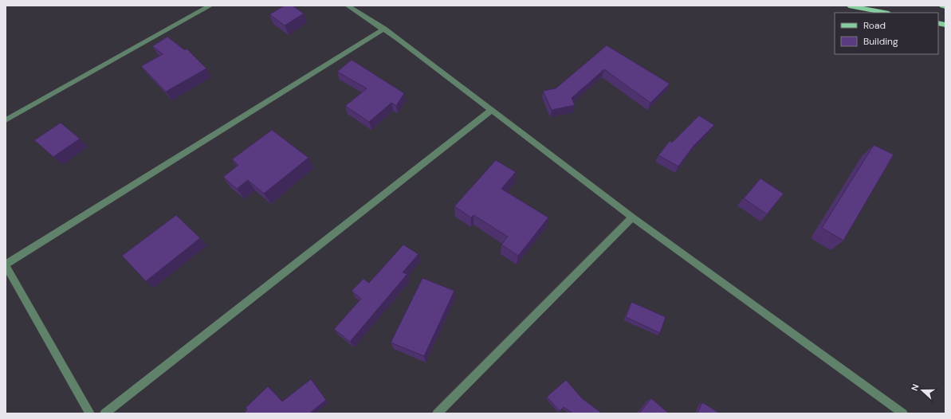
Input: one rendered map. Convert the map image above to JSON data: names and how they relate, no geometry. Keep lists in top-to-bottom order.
{
  "legend": ["Road", "Building"],
  "north": "left"
}
